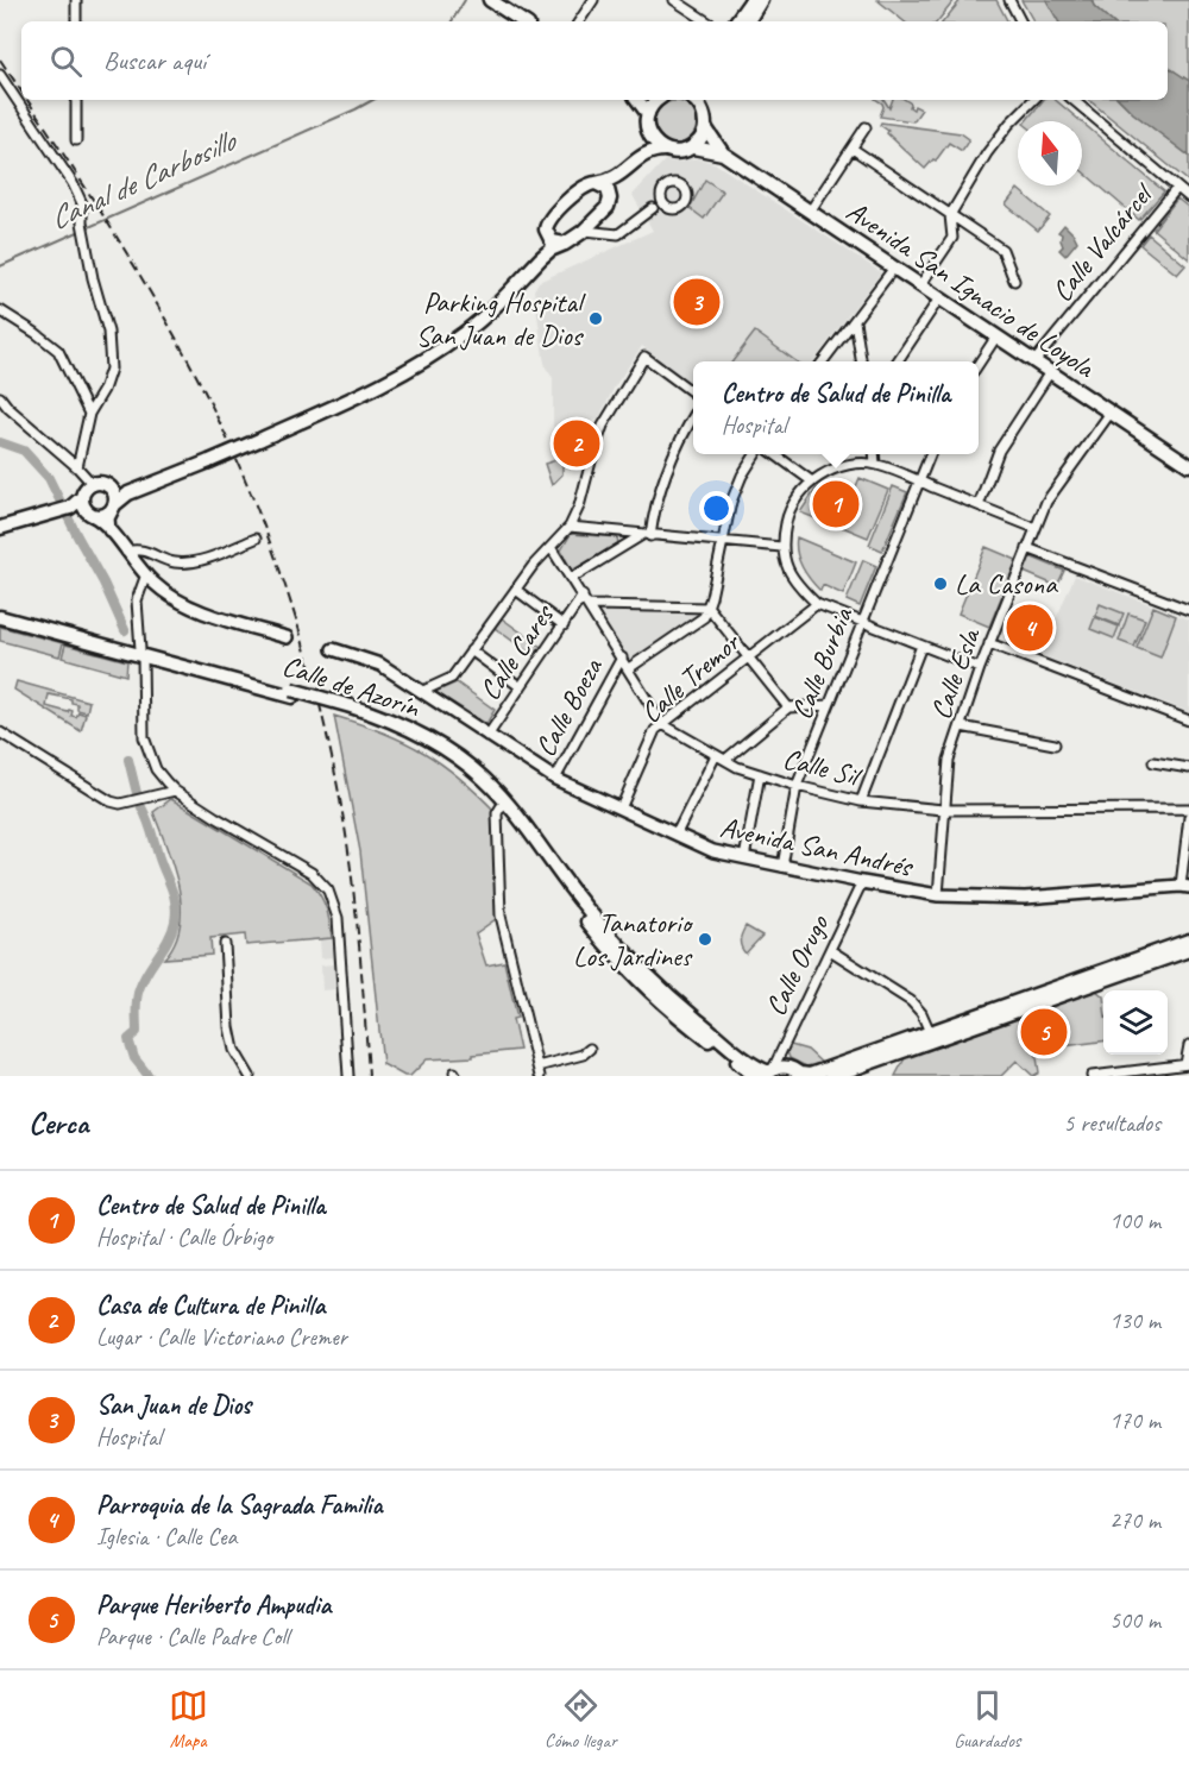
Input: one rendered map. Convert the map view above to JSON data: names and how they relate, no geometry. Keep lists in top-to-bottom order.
{
  "streets": {
    "main road": ["Avenida San Ignacio de Loyola", "Calle de Azorín"],
    "street": [
      "Calle Valcárcel",
      "Calle Cares",
      "Calle Burbia",
      "Calle Esla",
      "Calle Tremor",
      "Calle Boeza",
      "Calle Sil",
      "Avenida San Andrés",
      "Calle Orugo"
    ]
  },
  "crossings": [
    ["Calle Valcárcel", "Avenida San Ignacio de Loyola"],
    ["Avenida San Ignacio de Loyola", "Calle Esla"],
    ["Calle Cares", "Calle Sil"],
    ["Calle Cares", "Avenida San Andrés"],
    ["Calle Burbia", "Calle Sil"],
    ["Calle Burbia", "Avenida San Andrés"],
    ["Calle Esla", "Calle Sil"],
    ["Calle Esla", "Avenida San Andrés"],
    ["Calle Tremor", "Calle Sil"],
    ["Calle Tremor", "Avenida San Andrés"],
    ["Calle de Azorín", "Calle Orugo"],
    ["Calle Boeza", "Calle Sil"],
    ["Calle Boeza", "Avenida San Andrés"],
    ["Avenida San Andrés", "Calle Orugo"]
  ],
  "water": ["Canal de Carbosillo"],
  "places": ["Parking Hospital San Juan de Dios", "La Casona", "Tanatorio Los Jardines"],
  "north": "top",
  "page": {
    "search": "Buscar aquí",
    "pins": [
      "3",
      "2",
      "1",
      "4",
      "5"
    ],
    "popup": ["Centro de Salud de Pinilla", "Hospital"],
    "heading": ["Cerca", "5 resultados"],
    "list": [
      {
        "mark": "1",
        "name": "Centro de Salud de Pinilla",
        "note": "Hospital · Calle Órbigo",
        "value": "100 m"
      },
      {
        "mark": "2",
        "name": "Casa de Cultura de Pinilla",
        "note": "Lugar · Calle Victoriano Cremer",
        "value": "130 m"
      },
      {
        "mark": "3",
        "name": "San Juan de Dios",
        "note": "Hospital",
        "value": "170 m"
      },
      {
        "mark": "4",
        "name": "Parroquia de la Sagrada Familia",
        "note": "Iglesia · Calle Cea",
        "value": "270 m"
      },
      {
        "mark": "5",
        "name": "Parque Heriberto Ampudia",
        "note": "Parque · Calle Padre Coll",
        "value": "500 m"
      }
    ],
    "nav": ["Mapa", "Cómo llegar", "Guardados"]
  }
}
